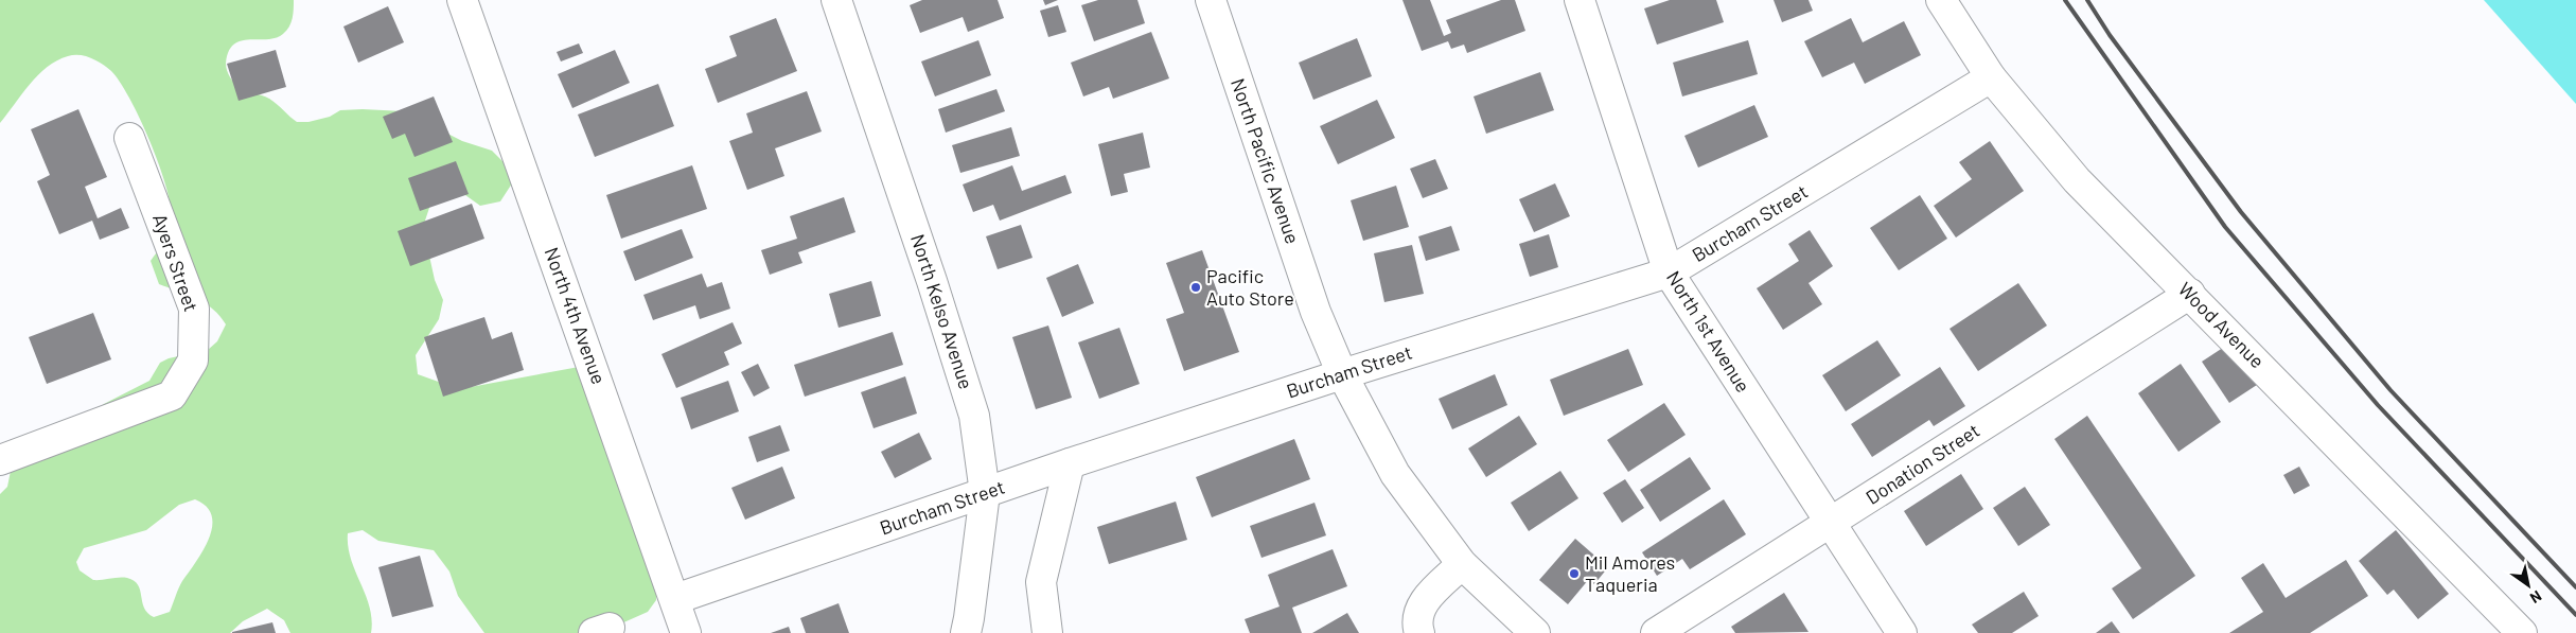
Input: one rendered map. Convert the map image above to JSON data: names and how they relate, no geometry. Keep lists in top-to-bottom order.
{
  "streets": {
    "street": [
      "North Pacific Avenue",
      "Burcham Street",
      "Ayers Street",
      "North Kelso Avenue",
      "North 4th Avenue",
      "Wood Avenue",
      "North 1st Avenue",
      "Donation Street"
    ]
  },
  "crossings": [
    ["North Pacific Avenue", "Burcham Street"],
    ["Burcham Street", "North Kelso Avenue"],
    ["Burcham Street", "North 4th Avenue"],
    ["Burcham Street", "Wood Avenue"],
    ["Burcham Street", "North 1st Avenue"],
    ["Wood Avenue", "Donation Street"],
    ["North 1st Avenue", "Donation Street"]
  ],
  "places": ["Pacific Auto Store", "Mil Amores Taqueria"],
  "north": "bottom right"
}
